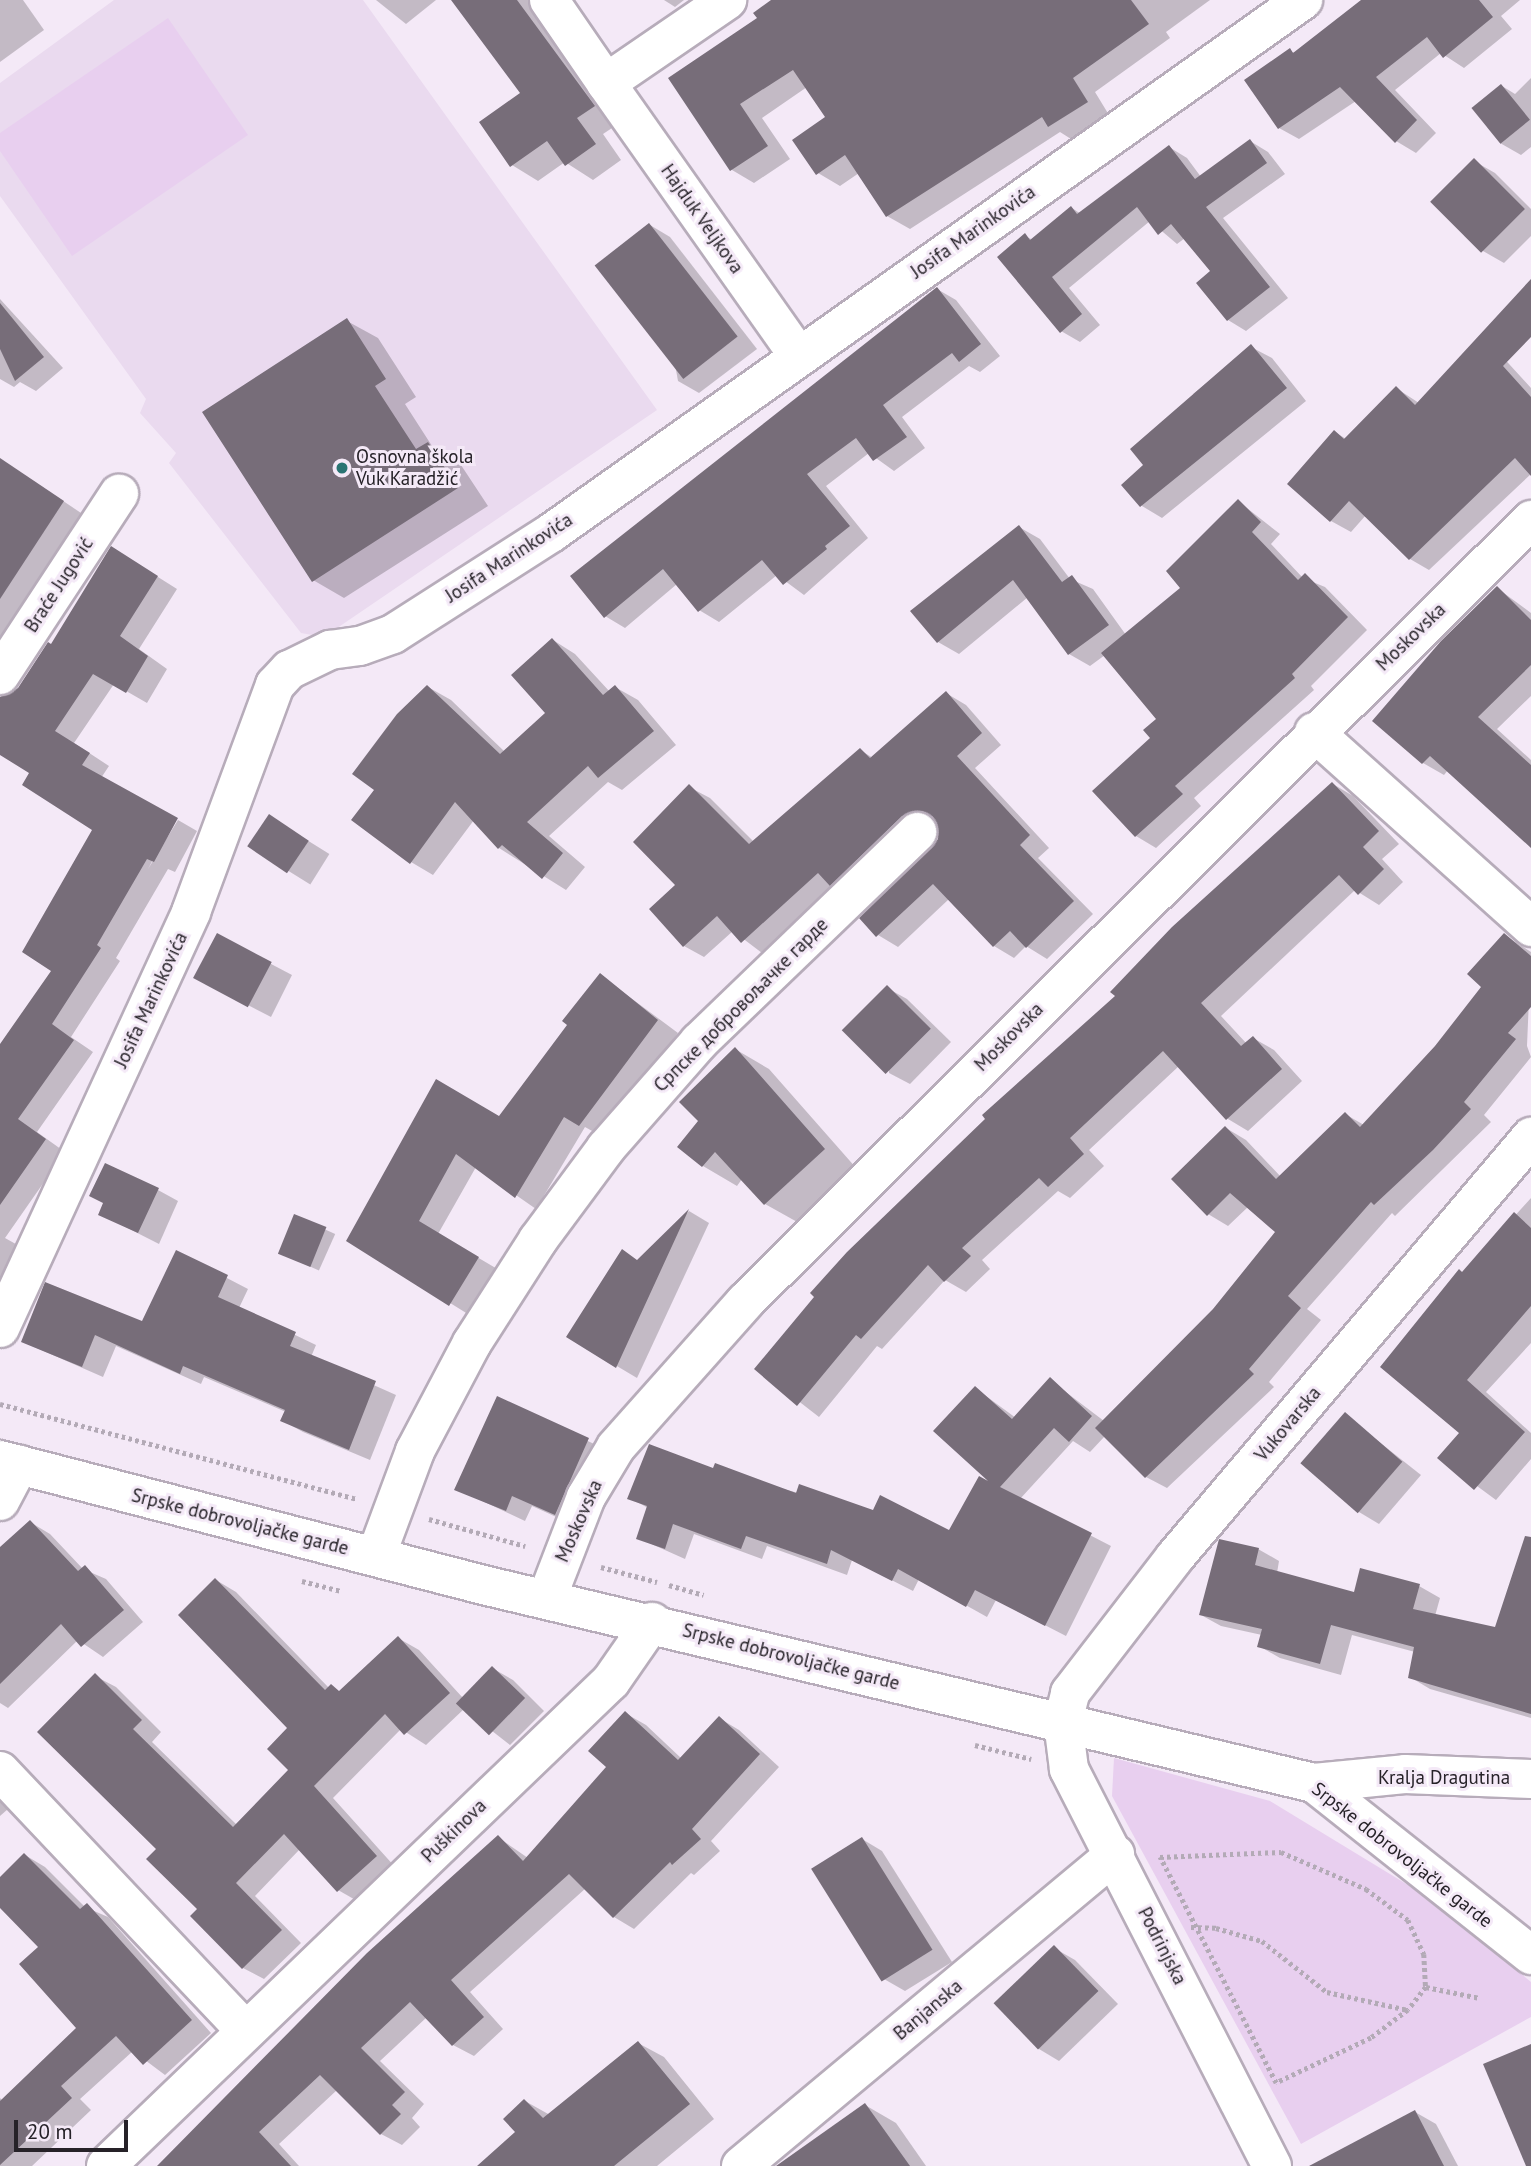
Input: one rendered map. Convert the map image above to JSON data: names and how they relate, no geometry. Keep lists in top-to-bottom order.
{
  "streets": {
    "street": [
      "Hajduk Veljkova",
      "Josifa Marinkovića",
      "Braće Jugović",
      "Moskovska",
      "Српске добровољачке гарде",
      "Vukovarska",
      "Srpske dobrovoljačke garde",
      "Kralja Dragutina",
      "Puškinova",
      "Podrinjska",
      "Banjanska"
    ]
  },
  "crossings": [
    ["Hajduk Veljkova", "Josifa Marinkovića"],
    ["Moskovska", "Srpske dobrovoljačke garde"],
    ["Српске добровољачке гарде", "Srpske dobrovoljačke garde"],
    ["Vukovarska", "Srpske dobrovoljačke garde"],
    ["Vukovarska", "Podrinjska"],
    ["Srpske dobrovoljačke garde", "Kralja Dragutina"],
    ["Srpske dobrovoljačke garde", "Puškinova"],
    ["Srpske dobrovoljačke garde", "Podrinjska"],
    ["Podrinjska", "Banjanska"]
  ],
  "places": ["Osnovna škola Vuk Karadžić"],
  "scale_bar": "20 m"
}
